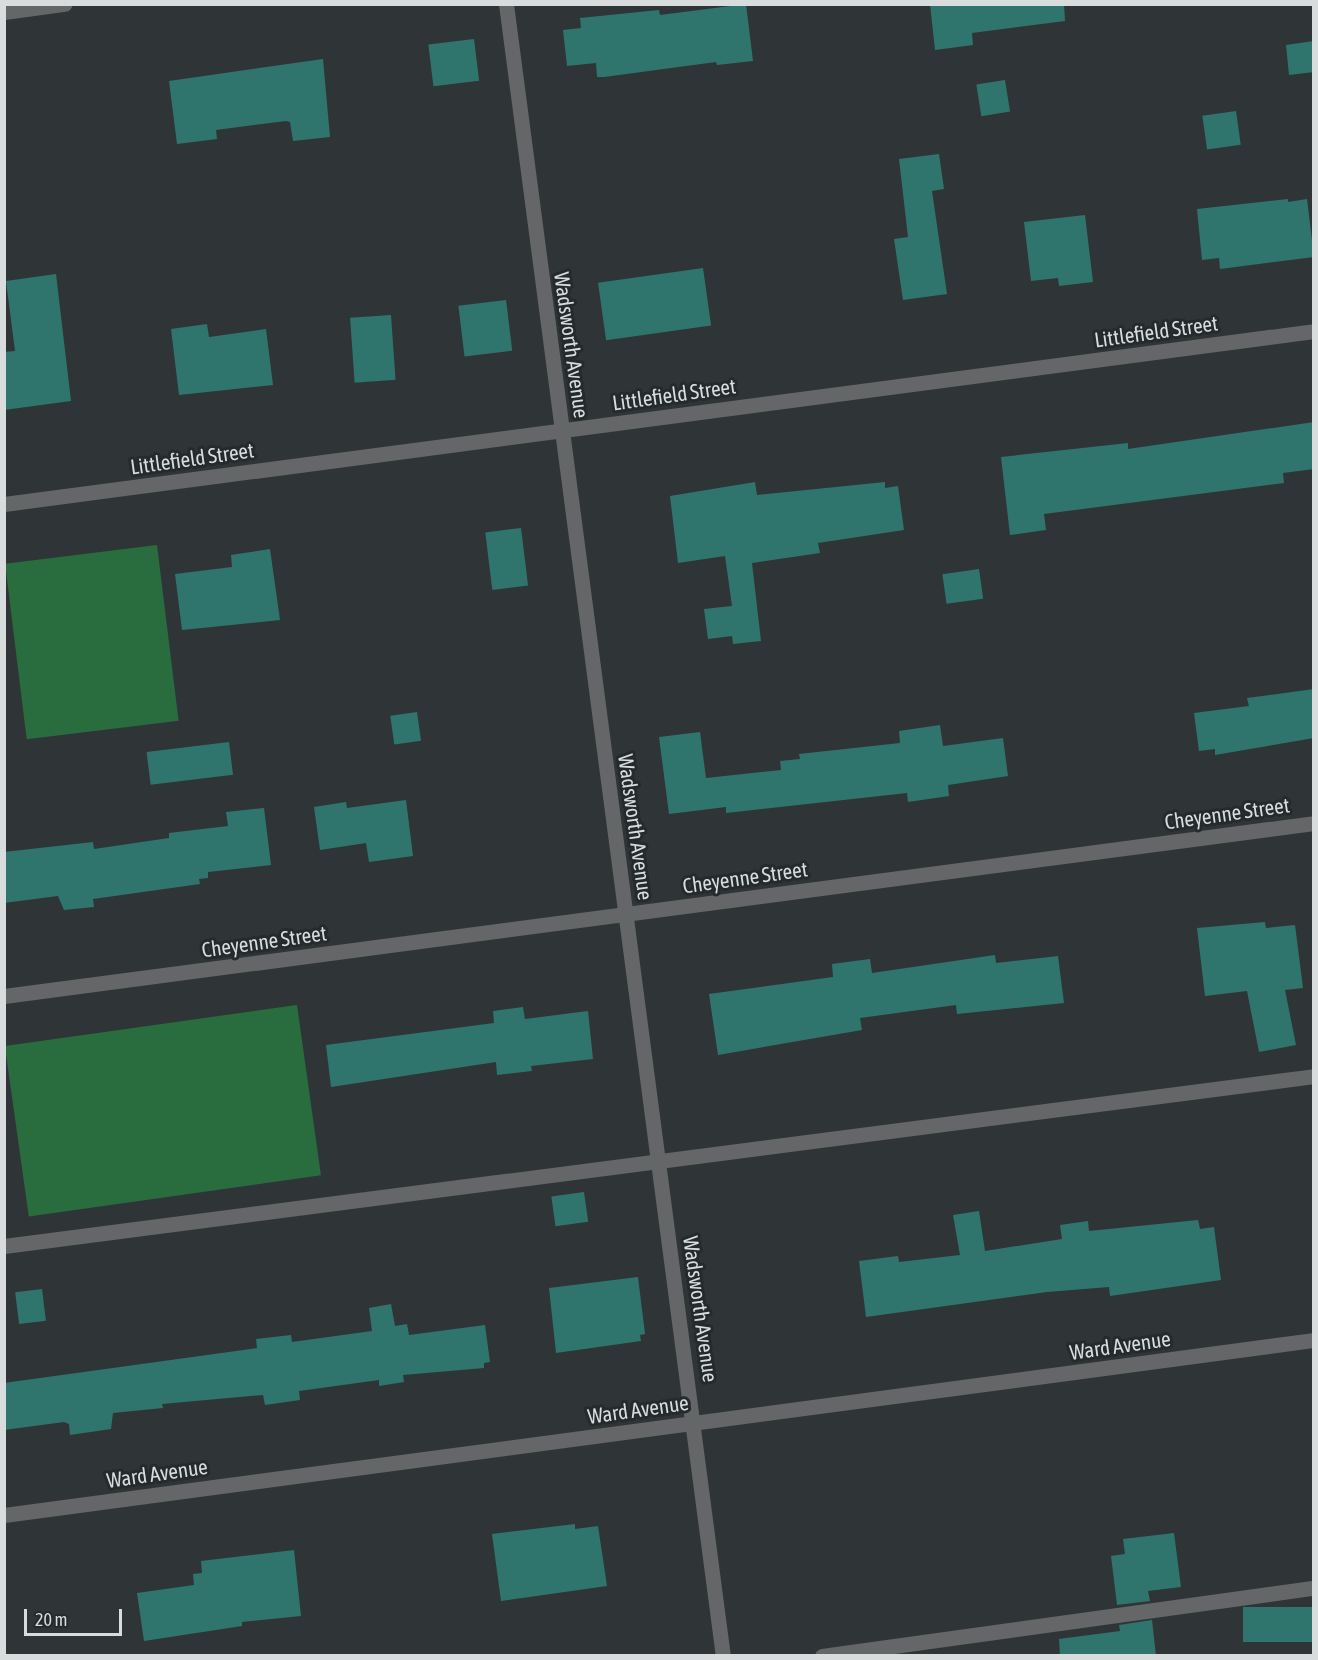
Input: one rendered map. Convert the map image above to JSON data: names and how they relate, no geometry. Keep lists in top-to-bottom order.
{
  "streets": {
    "street": [
      "Littlefield Street",
      "Wadsworth Avenue",
      "Cheyenne Street",
      "Ward Avenue"
    ]
  },
  "crossings": [
    ["Littlefield Street", "Wadsworth Avenue"],
    ["Wadsworth Avenue", "Cheyenne Street"],
    ["Wadsworth Avenue", "Ward Avenue"]
  ],
  "scale_bar": "20 m"
}
